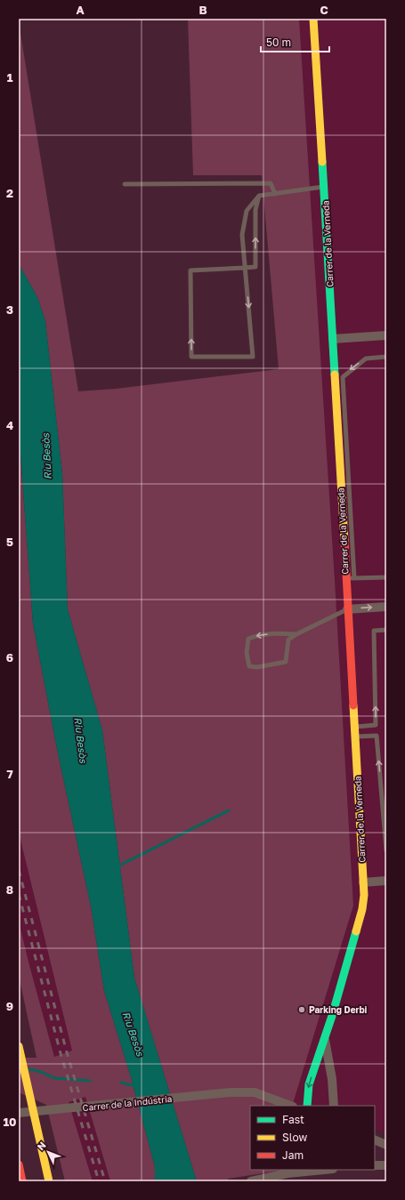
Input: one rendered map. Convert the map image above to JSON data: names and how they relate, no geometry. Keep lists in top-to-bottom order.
{
  "streets": {
    "main road": ["Carrer de la Verneda"],
    "street": ["Carrer de la Indústria"]
  },
  "water": ["Riu Besòs"],
  "places": ["Parking Derbi"],
  "legend": ["Fast", "Slow", "Jam"],
  "scale_bar": "50 m",
  "north": "top left",
  "grid": {
    "columns": ["A", "B", "C"],
    "rows": [
      "1",
      "2",
      "3",
      "4",
      "5",
      "6",
      "7",
      "8",
      "9",
      "10"
    ]
  }
}
